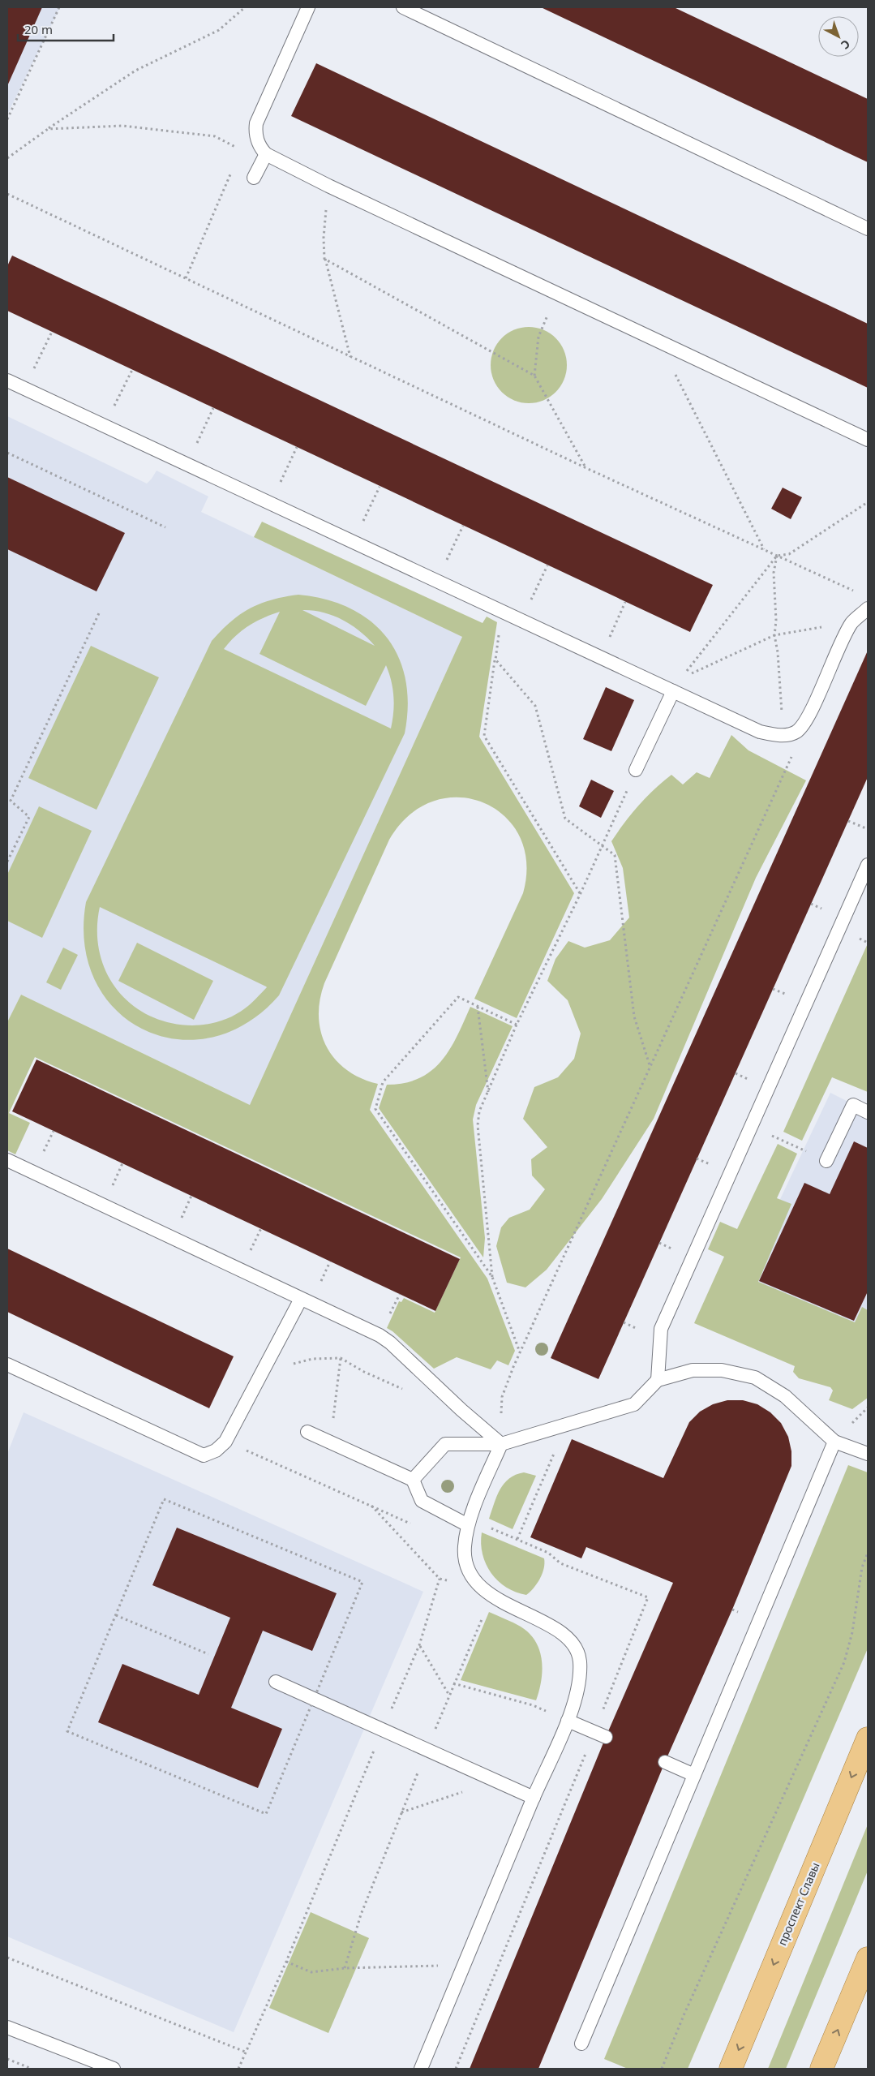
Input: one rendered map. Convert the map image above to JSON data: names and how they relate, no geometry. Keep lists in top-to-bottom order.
{
  "streets": {
    "main road": ["проспект Славы"]
  },
  "scale_bar": "20 m",
  "north": "bottom right"
}
